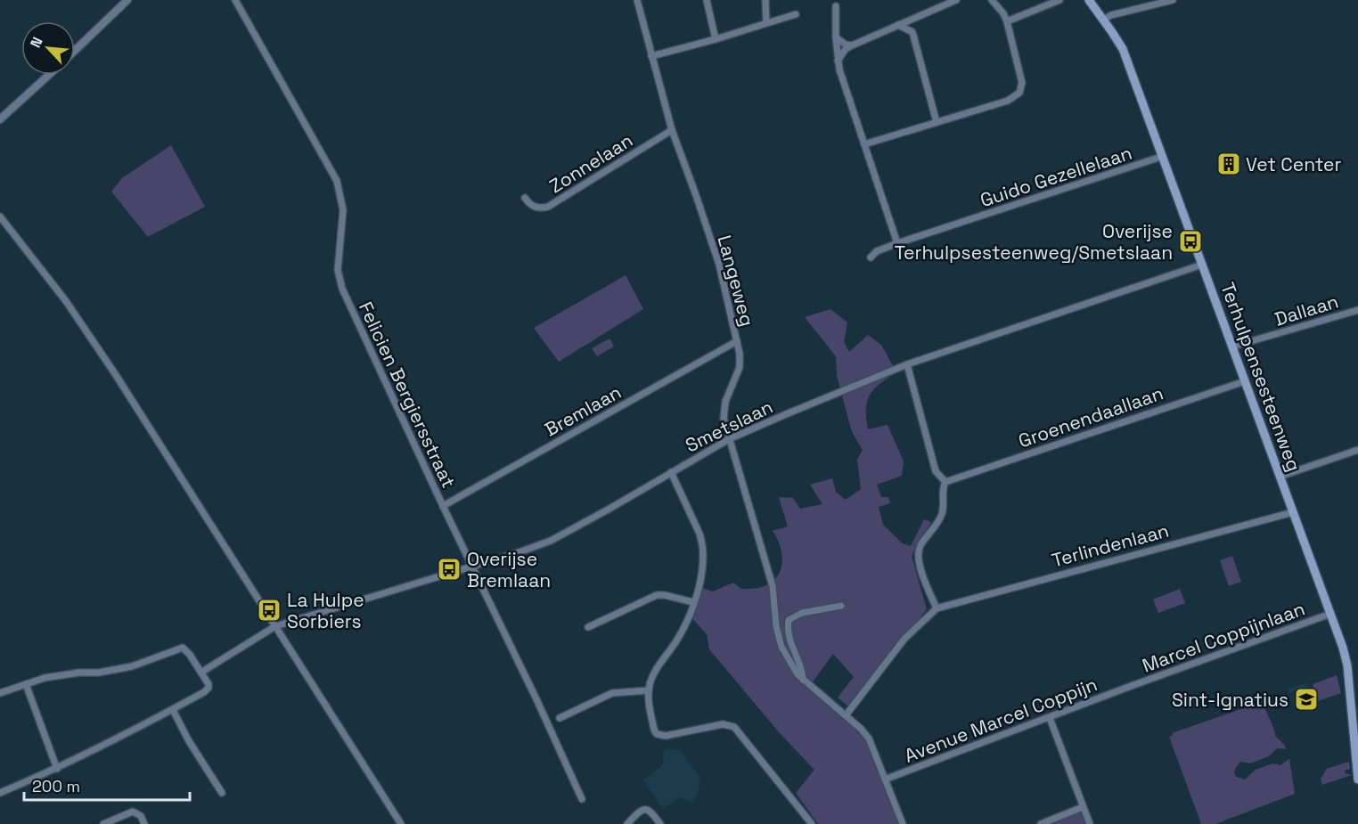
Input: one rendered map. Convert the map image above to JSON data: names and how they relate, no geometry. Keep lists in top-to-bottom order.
{
  "streets": {
    "main road": ["Terhulpensesteenweg"],
    "street": [
      "Zonnelaan",
      "Guido Gezellelaan",
      "Langeweg",
      "Dallaan",
      "Felicien Bergiersstraat",
      "Bremlaan",
      "Groenendaallaan",
      "Smetslaan",
      "Terlindenlaan",
      "Marcel Coppijnlaan",
      "Avenue Marcel Coppijn"
    ]
  },
  "crossings": [
    ["Zonnelaan", "Langeweg"],
    ["Guido Gezellelaan", "Terhulpensesteenweg"],
    ["Langeweg", "Bremlaan"],
    ["Langeweg", "Smetslaan"],
    ["Langeweg", "Avenue Marcel Coppijn"],
    ["Dallaan", "Terhulpensesteenweg"],
    ["Terhulpensesteenweg", "Groenendaallaan"],
    ["Terhulpensesteenweg", "Smetslaan"],
    ["Terhulpensesteenweg", "Terlindenlaan"],
    ["Terhulpensesteenweg", "Marcel Coppijnlaan"],
    ["Felicien Bergiersstraat", "Bremlaan"],
    ["Felicien Bergiersstraat", "Smetslaan"],
    ["Marcel Coppijnlaan", "Avenue Marcel Coppijn"]
  ],
  "places": {
    "building": ["Vet Center"],
    "bus stop": ["Overijse Terhulpsesteenweg/Smetslaan", "Overijse Bremlaan", "La Hulpe Sorbiers"],
    "school or university": ["Sint-Ignatius"]
  },
  "scale_bar": "200 m",
  "north": "top left"
}
